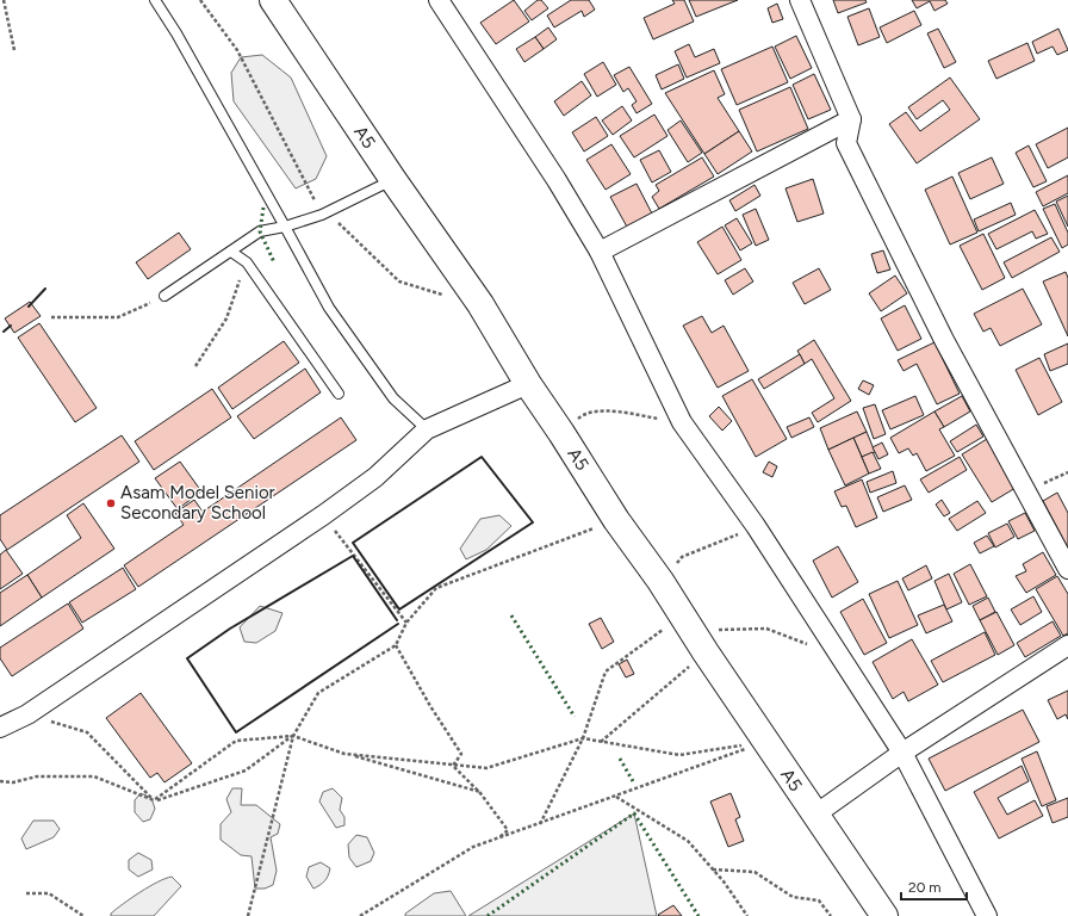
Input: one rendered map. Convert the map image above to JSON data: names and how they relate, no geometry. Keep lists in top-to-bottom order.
{
  "streets": {
    "highway": ["A5"]
  },
  "places": ["Asam Model Senior Secondary School"],
  "scale_bar": "20 m"
}
